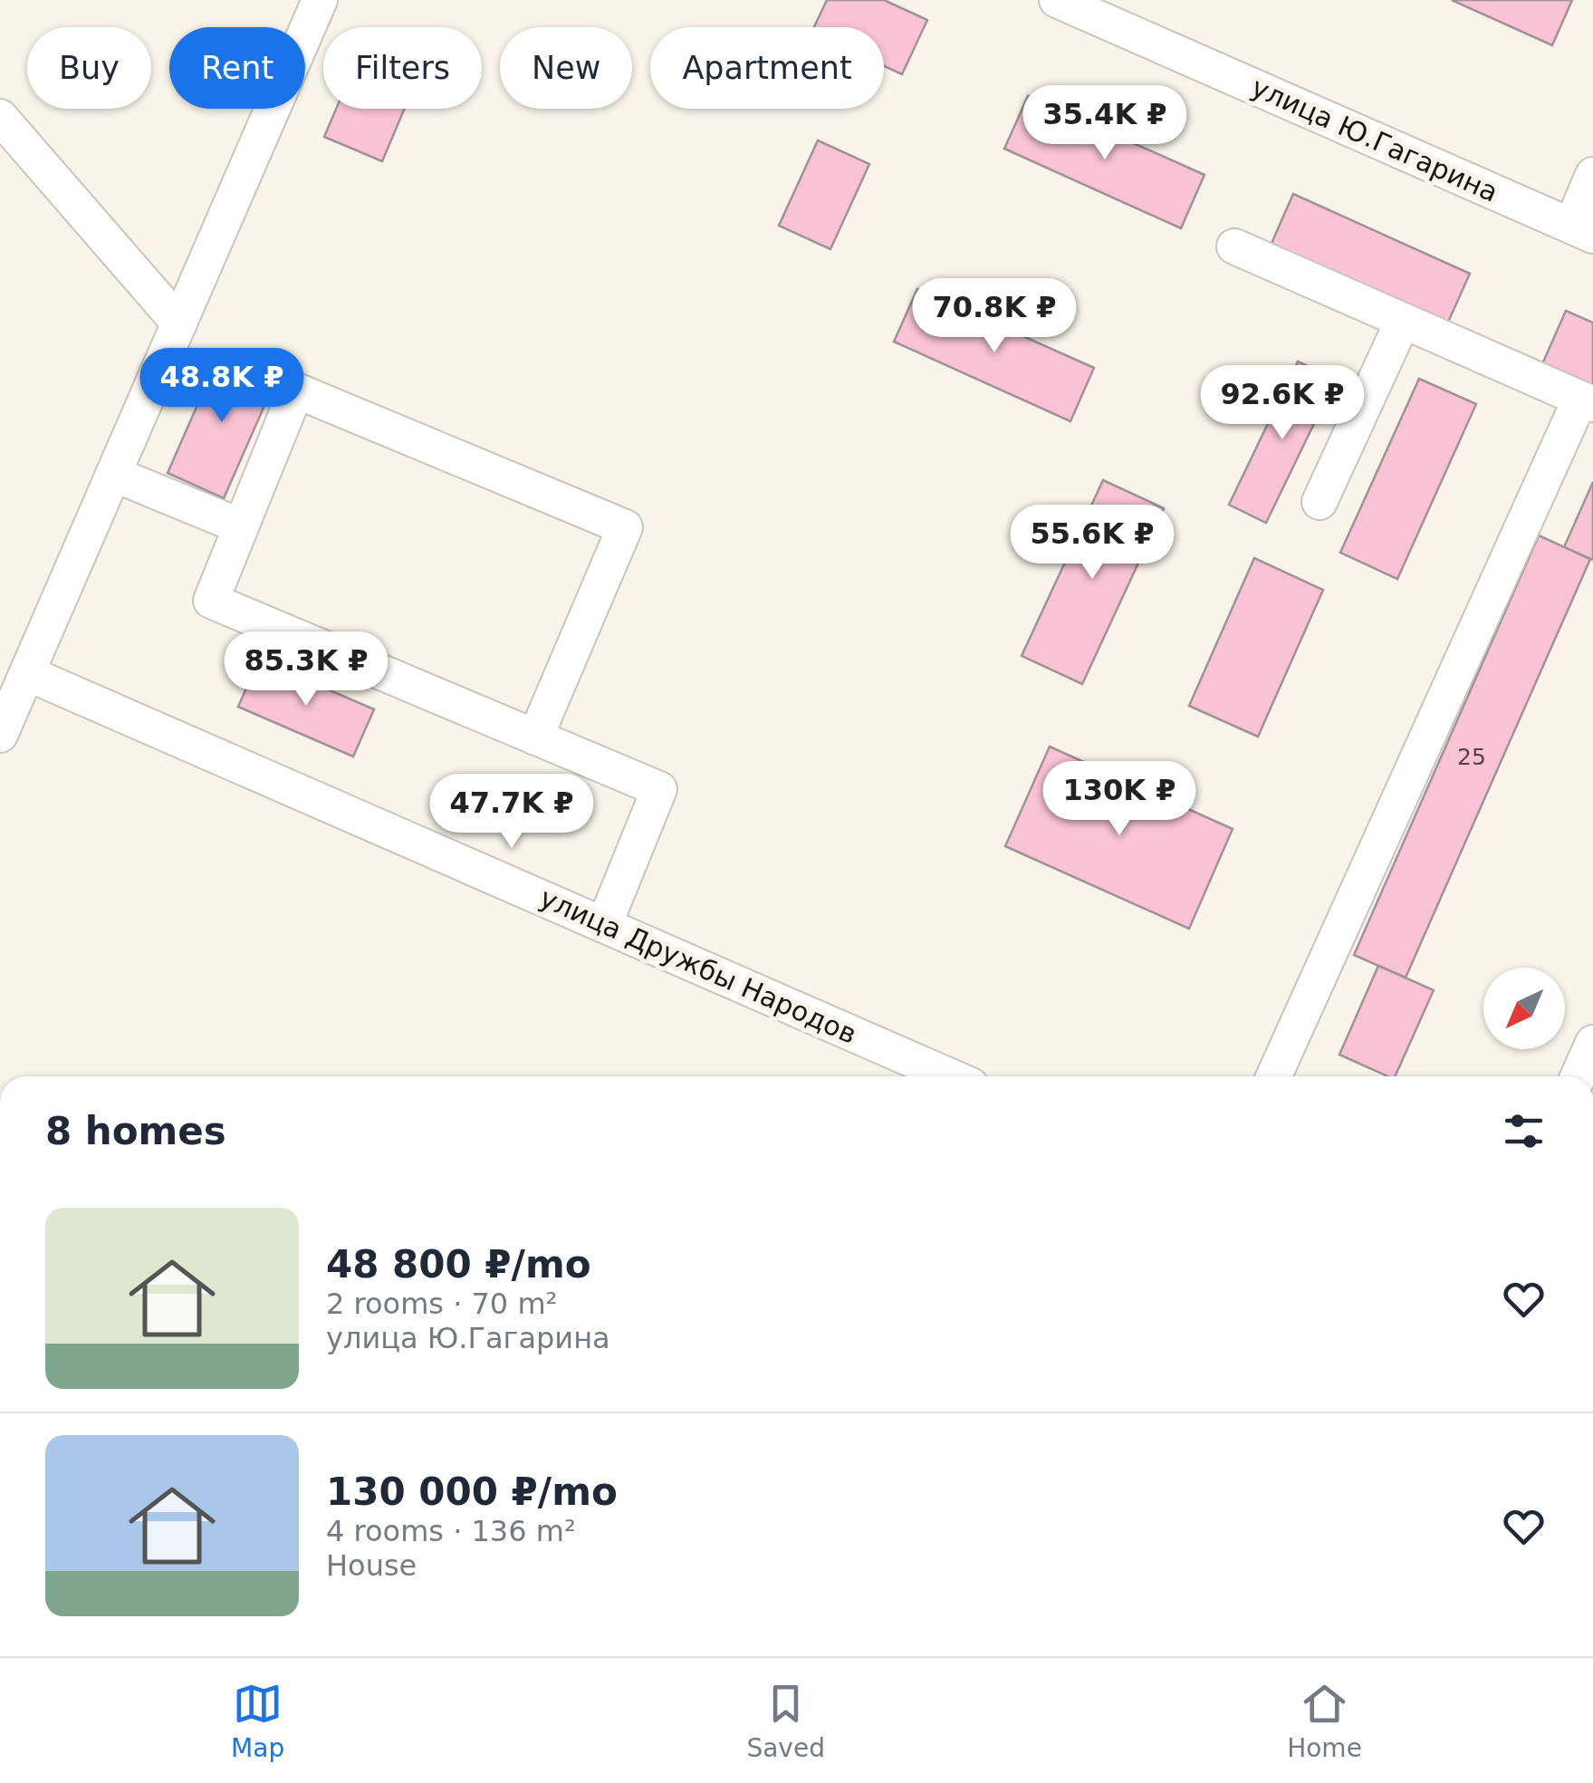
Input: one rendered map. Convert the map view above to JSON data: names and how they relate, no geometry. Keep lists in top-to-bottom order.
{
  "streets": {
    "street": ["улица Ю.Гагарина", "улица Дружбы Народов"]
  },
  "house_numbers": ["25"],
  "north": "bottom left",
  "page": {
    "chip": [
      "Buy",
      "Rent",
      "Filters",
      "New",
      "Apartment"
    ],
    "price": [
      "35.4K ₽",
      "70.8K ₽",
      "48.8K ₽",
      "92.6K ₽",
      "55.6K ₽",
      "85.3K ₽",
      "130K ₽",
      "47.7K ₽"
    ],
    "heading": "8 homes",
    "list": [
      {
        "name": "48 800 ₽/mo",
        "note": "2 rooms · 70 m² · улица Ю.Гагарина"
      },
      {
        "name": "130 000 ₽/mo",
        "note": "4 rooms · 136 m² · House"
      }
    ],
    "tabs": ["Map", "Saved", "Home"]
  }
}
